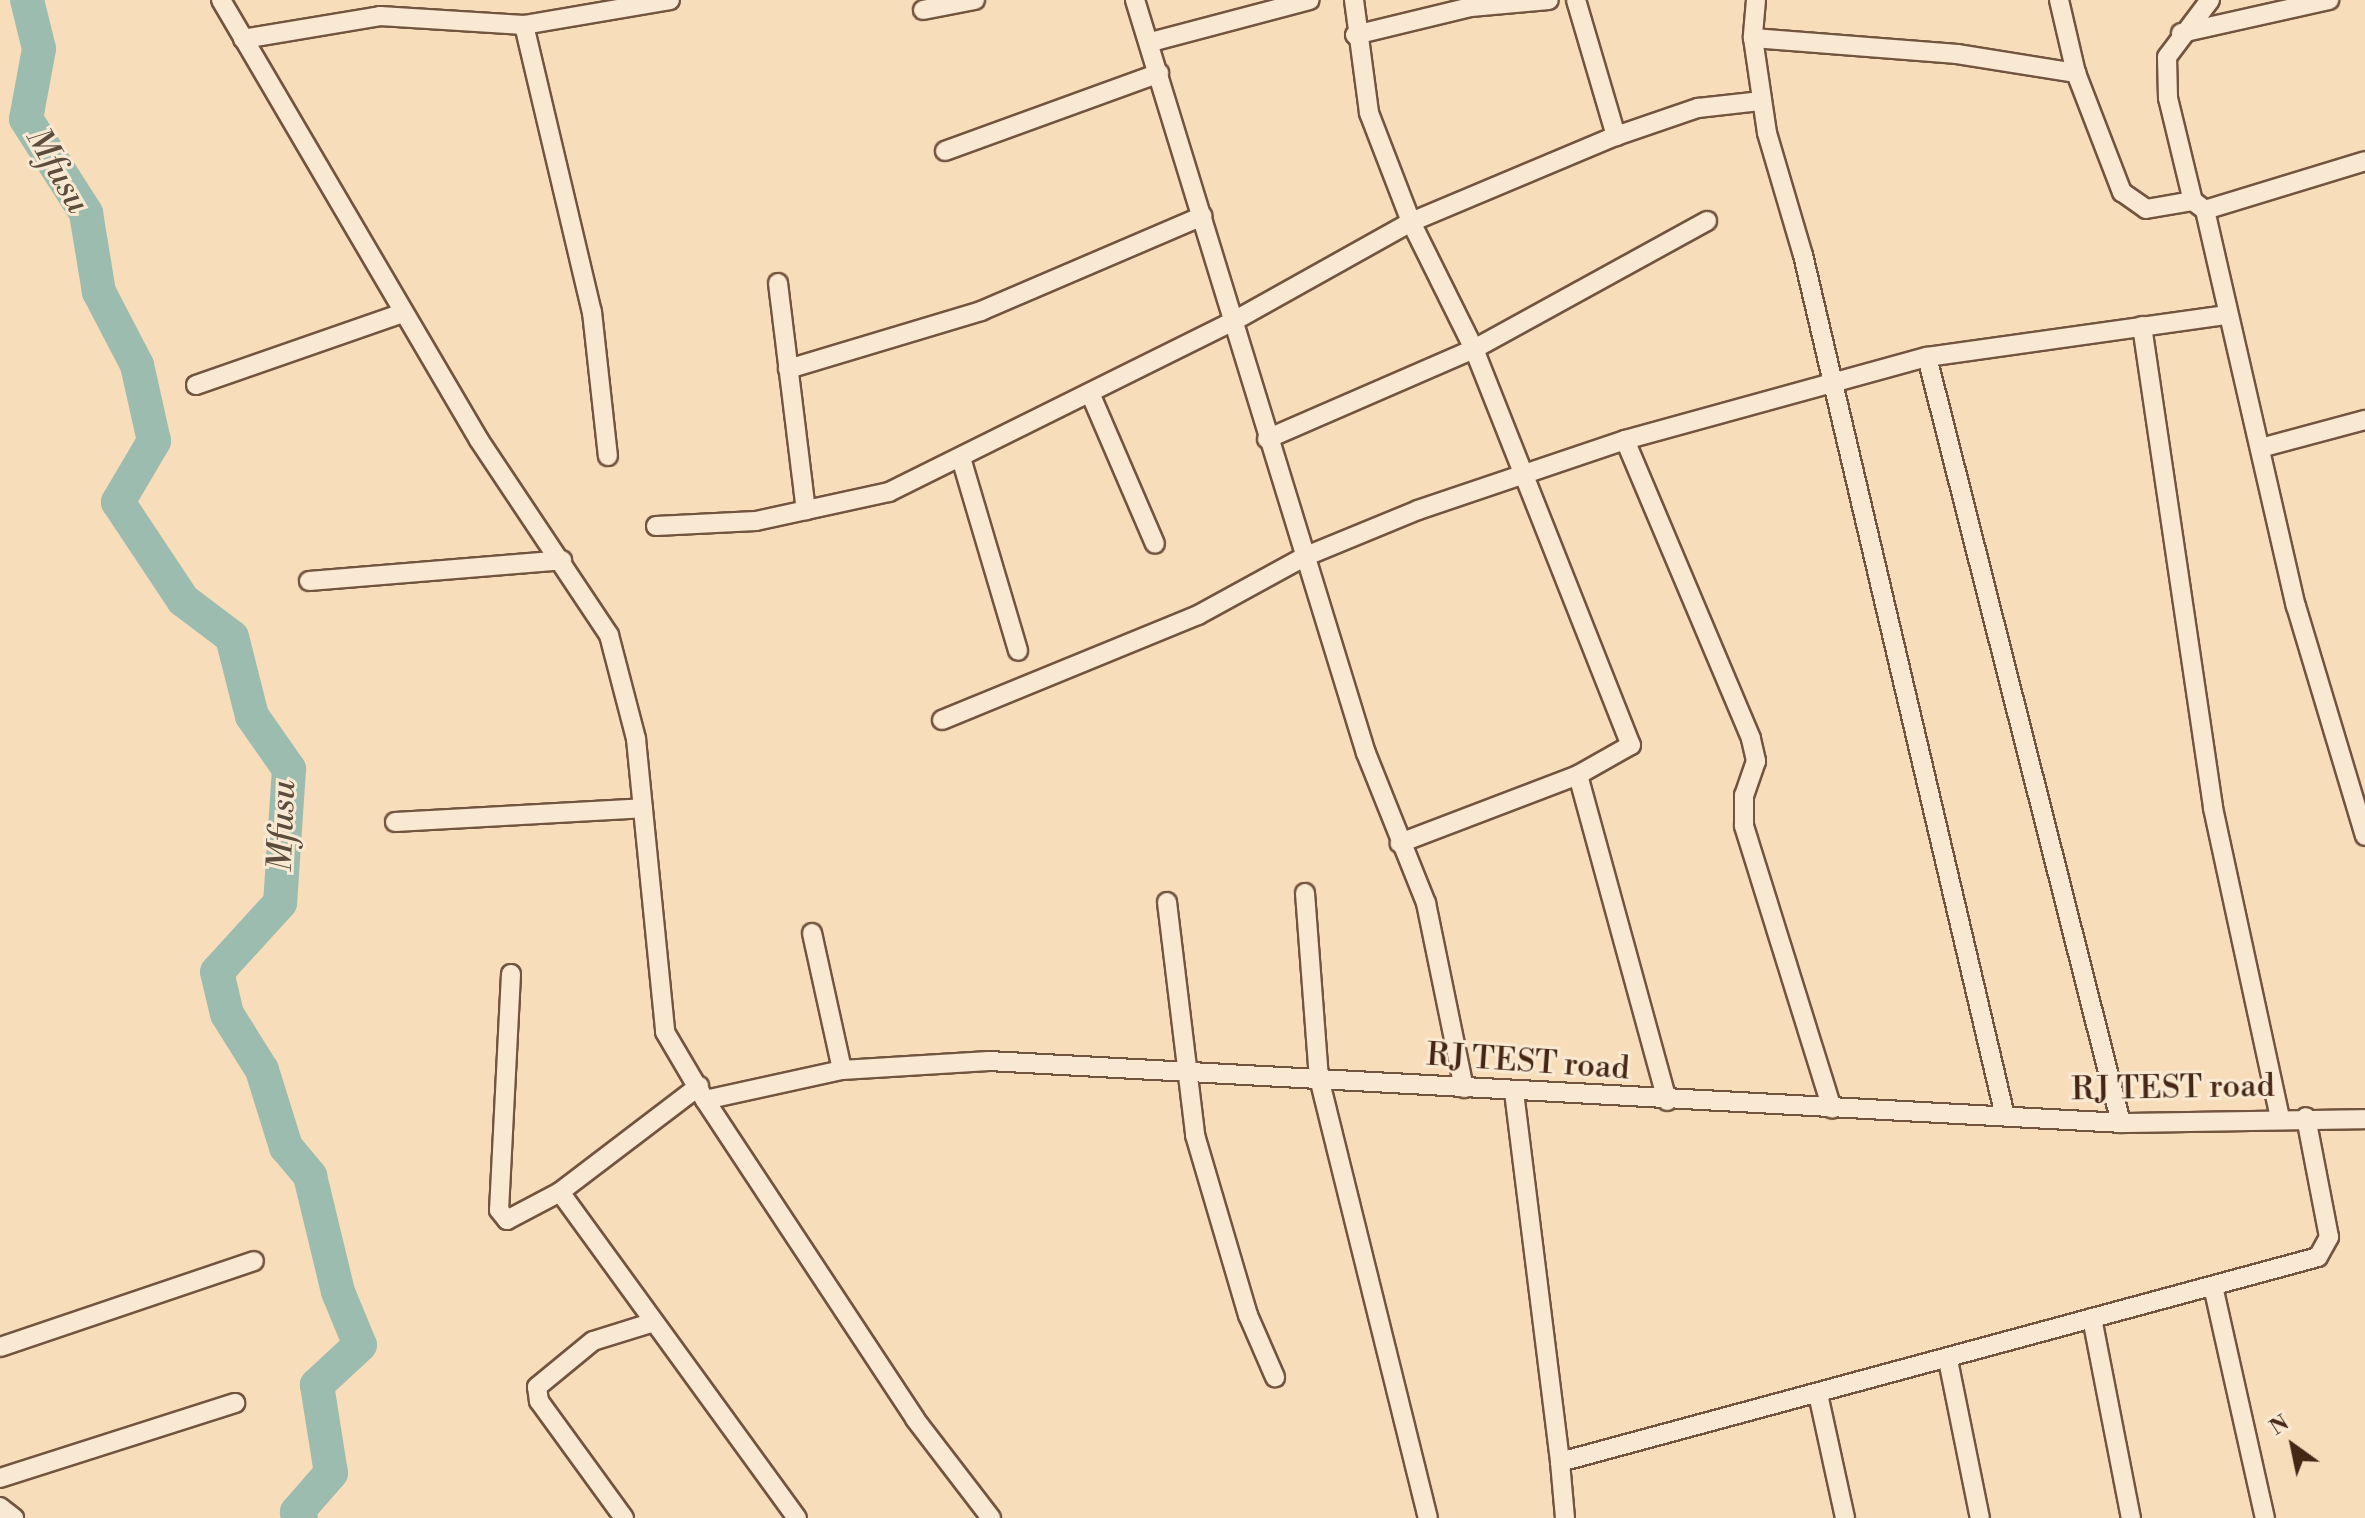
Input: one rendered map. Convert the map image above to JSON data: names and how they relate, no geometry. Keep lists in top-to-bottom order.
{
  "streets": {
    "street": ["RJ TEST road"]
  },
  "water": ["Mfusu"],
  "north": "top left"
}
